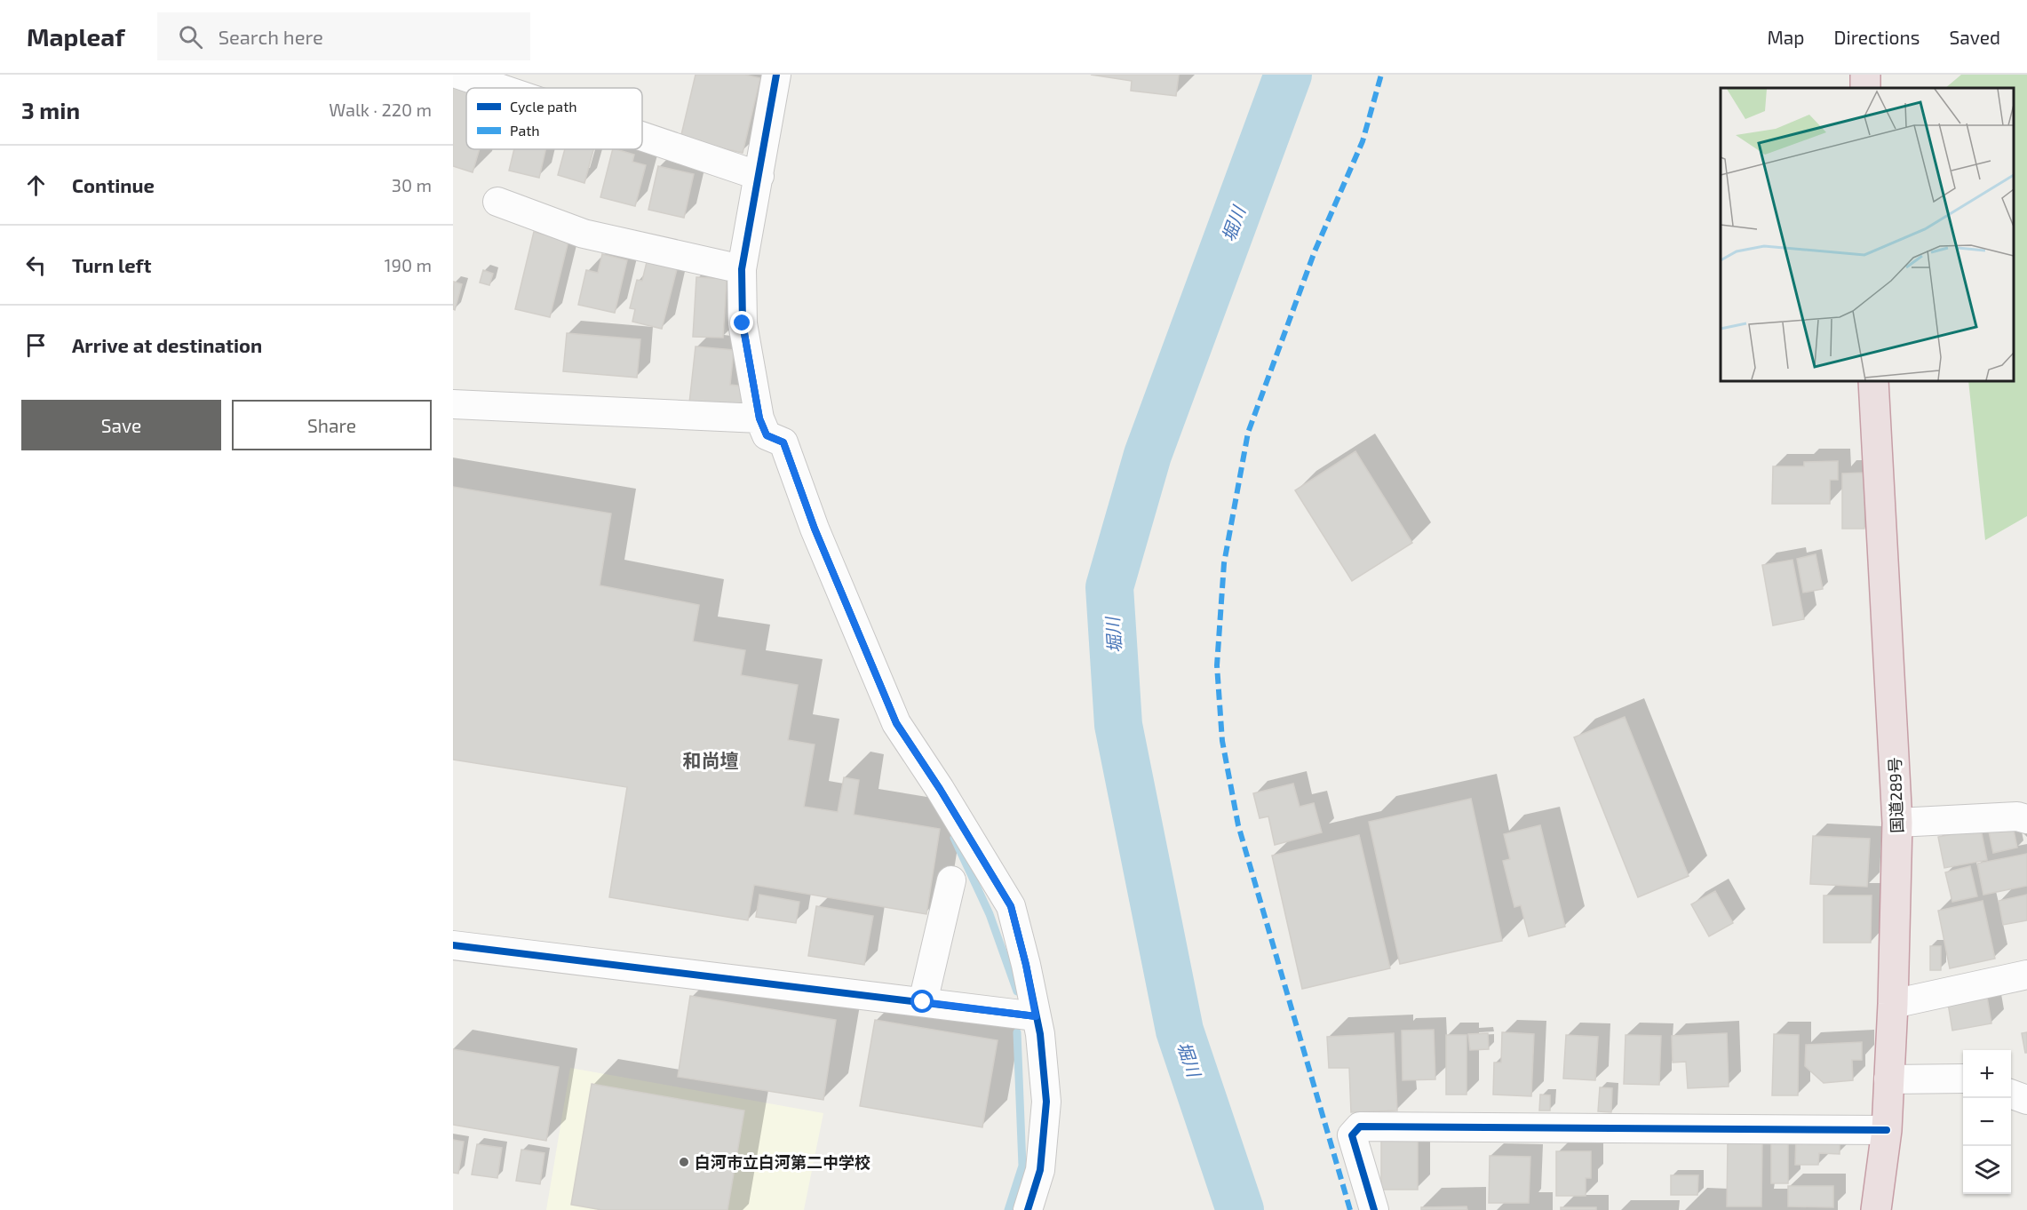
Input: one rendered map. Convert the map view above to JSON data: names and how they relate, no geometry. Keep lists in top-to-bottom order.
{
  "streets": {
    "highway": ["国道289号"]
  },
  "districts": ["和尚壇"],
  "water": ["堀川"],
  "places": ["白河市立白河第二中学校"],
  "legend": ["Cycle path", "Path"],
  "page": {
    "header": "Mapleaf",
    "search": "Search here",
    "nav": ["Map", "Directions", "Saved"],
    "heading": ["3 min", "Walk · 220 m"],
    "list": [
      ["Continue", "30 m"],
      ["Turn left", "190 m"],
      "Arrive at destination"
    ],
    "buttons": ["Save", "Share"],
    "map_buttons": ["+", "−"]
  }
}
